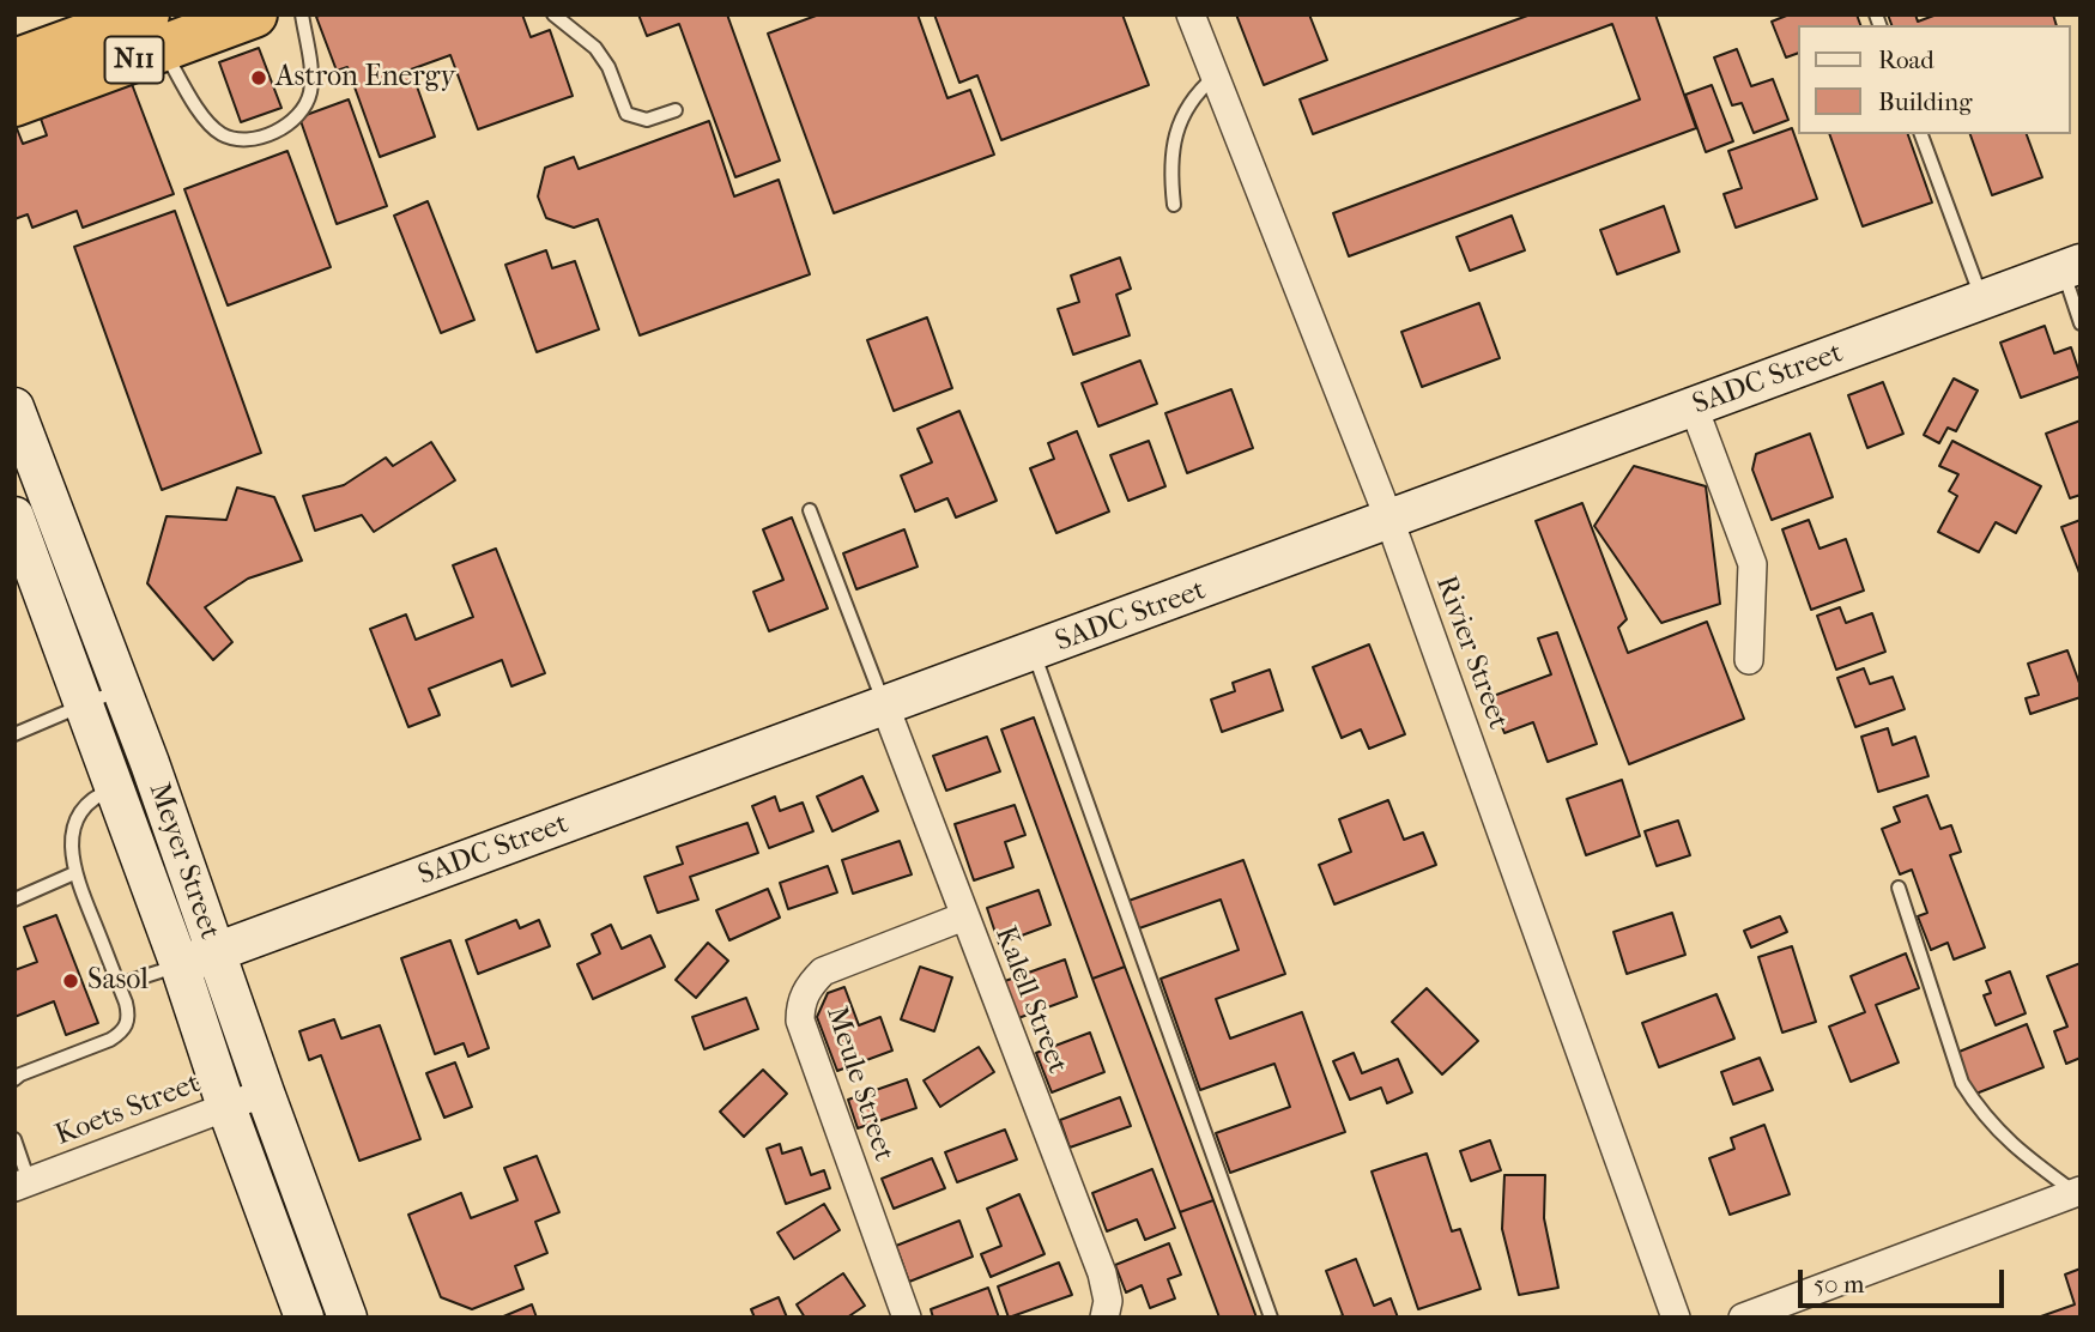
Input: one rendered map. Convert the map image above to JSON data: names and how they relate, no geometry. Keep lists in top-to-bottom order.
{
  "streets": {
    "highway": ["N11"],
    "street": [
      "SADC Street",
      "Rivier Street",
      "Meyer Street",
      "Kalell Street",
      "Meule Street",
      "Koets Street"
    ]
  },
  "crossings": [
    ["SADC Street", "Rivier Street"],
    ["SADC Street", "Meyer Street"],
    ["SADC Street", "Kalell Street"],
    ["Meyer Street", "Koets Street"],
    ["Kalell Street", "Meule Street"]
  ],
  "places": ["Astron Energy", "Sasol"],
  "legend": ["Road", "Building"],
  "scale_bar": "50 m"
}
